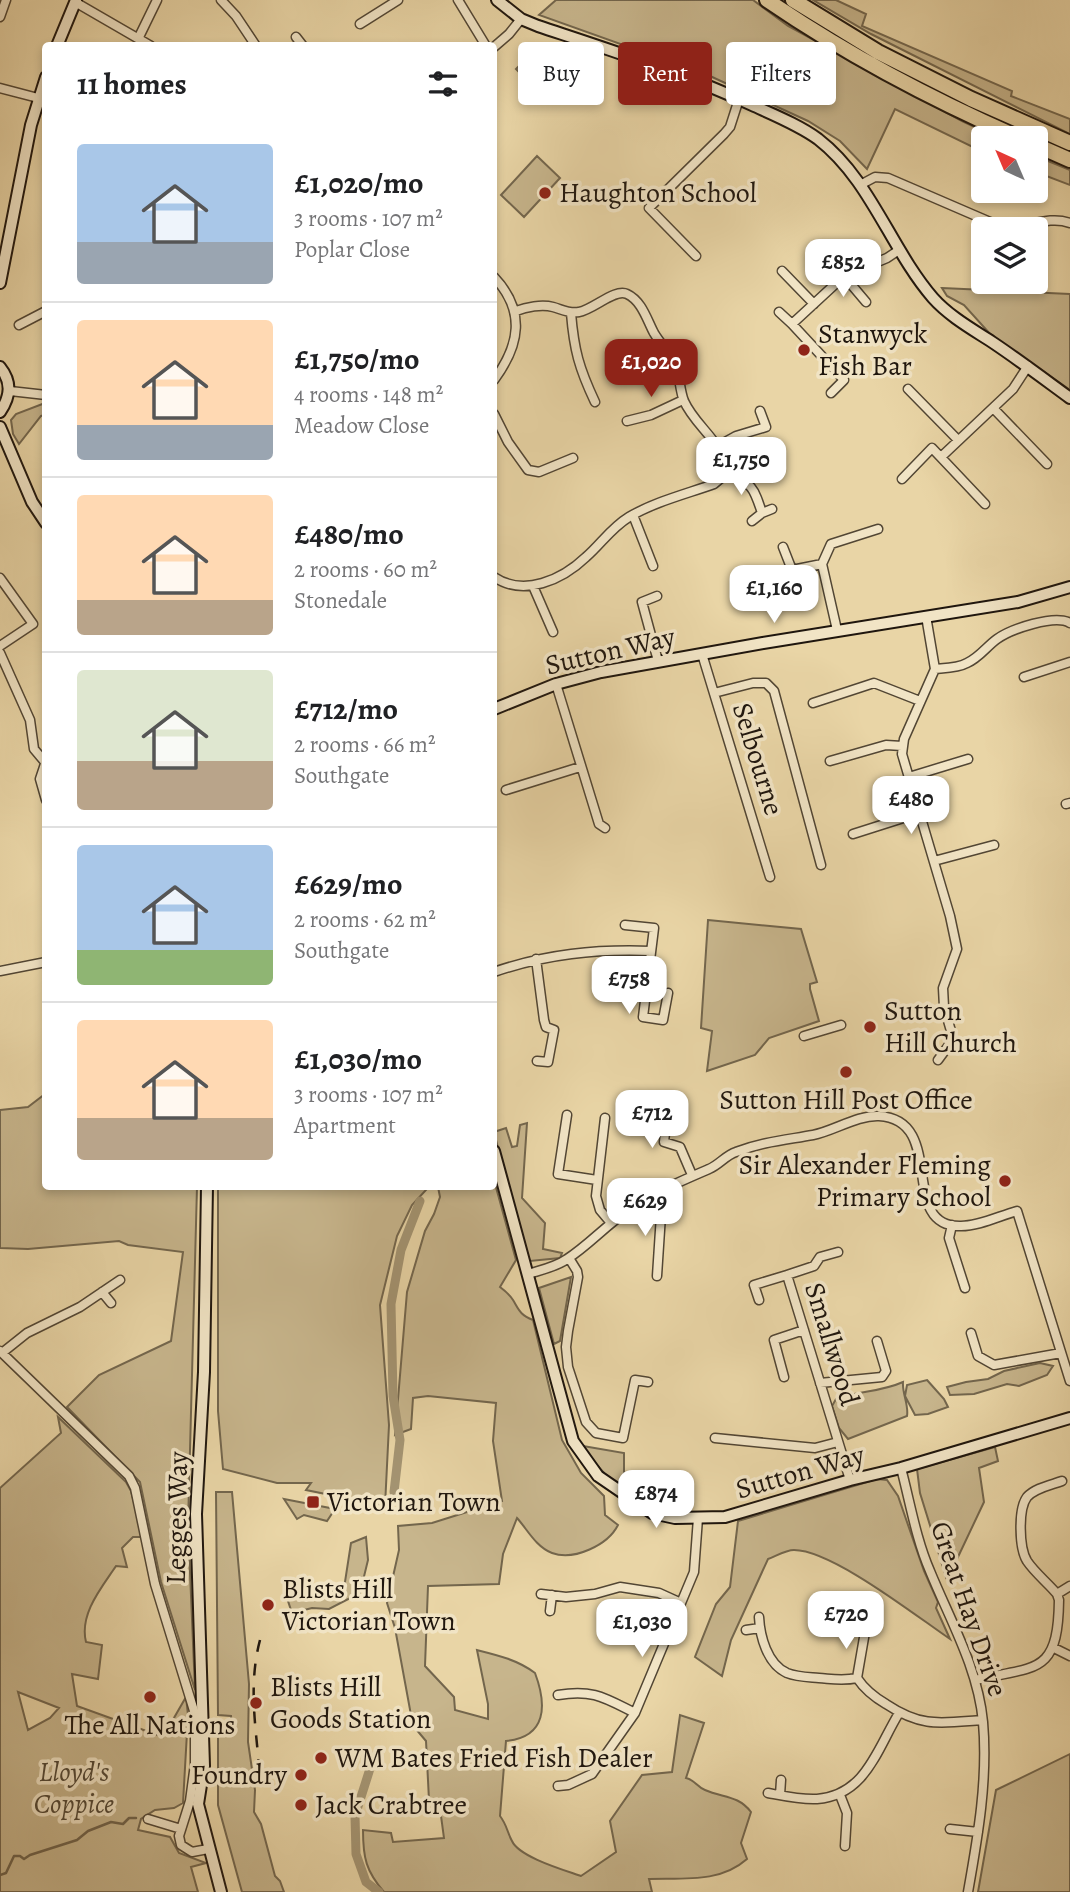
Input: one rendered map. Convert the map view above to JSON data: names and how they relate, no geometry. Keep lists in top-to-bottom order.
{
  "streets": {
    "street": [
      "Sutton Way",
      "Selbourne",
      "Smallwood",
      "Legges Way",
      "Great Hay Drive"
    ]
  },
  "crossings": [
    ["Sutton Way", "Selbourne"],
    ["Sutton Way", "Smallwood"],
    ["Sutton Way", "Great Hay Drive"]
  ],
  "parks": ["Lloyd's Coppice"],
  "places": {
    "other": [
      "Haughton School",
      "Stanwyck Fish Bar",
      "Sutton Hill Church",
      "Sutton Hill Post Office",
      "Sir Alexander Fleming Primary School",
      "Blists Hill Victorian Town",
      "The All Nations",
      "Blists Hill Goods Station",
      "WM Bates Fried Fish Dealer",
      "Foundry",
      "Jack Crabtree"
    ],
    "transit": ["Victorian Town"]
  },
  "north": "top left",
  "page": {
    "chip": ["Buy", "Rent", "Filters"],
    "heading": "11 homes",
    "list": [
      {
        "name": "£1,020/mo",
        "note": "3 rooms · 107 m² · Poplar Close"
      },
      {
        "name": "£1,750/mo",
        "note": "4 rooms · 148 m² · Meadow Close"
      },
      {
        "name": "£480/mo",
        "note": "2 rooms · 60 m² · Stonedale"
      },
      {
        "name": "£712/mo",
        "note": "2 rooms · 66 m² · Southgate"
      },
      {
        "name": "£629/mo",
        "note": "2 rooms · 62 m² · Southgate"
      },
      {
        "name": "£1,030/mo",
        "note": "3 rooms · 107 m² · Apartment"
      }
    ],
    "price": [
      "£852",
      "£1,020",
      "£1,750",
      "£1,160",
      "£480",
      "£758",
      "£712",
      "£629",
      "£874",
      "£720",
      "£1,030"
    ]
  }
}
